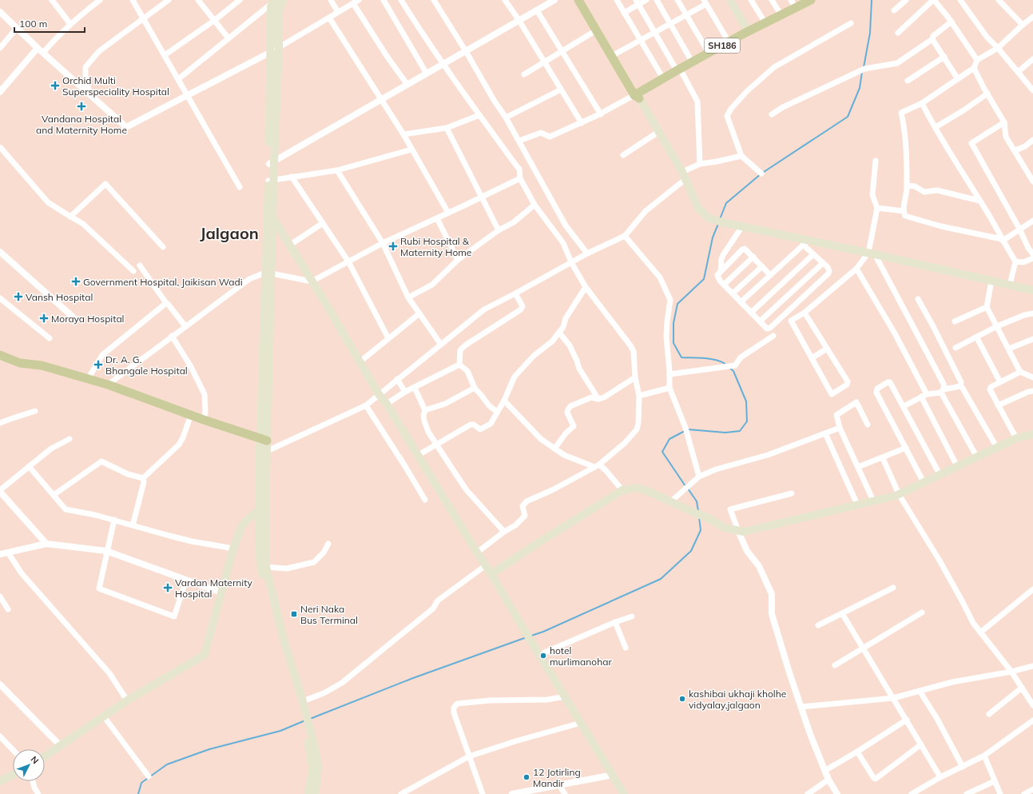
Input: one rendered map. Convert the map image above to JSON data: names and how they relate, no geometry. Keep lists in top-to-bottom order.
{
  "streets": {
    "main road": ["SH186"]
  },
  "districts": ["Jalgaon"],
  "places": {
    "health": [
      "Orchid Multi Superspeciality Hospital",
      "Vandana Hospital and Maternity Home",
      "Rubi Hospital & Maternity Home",
      "Government Hospital, Jaikisan Wadi",
      "Vansh Hospital",
      "Moraya Hospital",
      "Dr. A. G. Bhangale Hospital",
      "Vardan Maternity Hospital"
    ],
    "transit": ["Neri Naka Bus Terminal"],
    "other": ["hotel murlimanohar", "kashibai ukhaji kholhe vidyalay,jalgaon", "12 Jotirling Mandir"]
  },
  "scale_bar": "100 m",
  "north": "top right"
}
